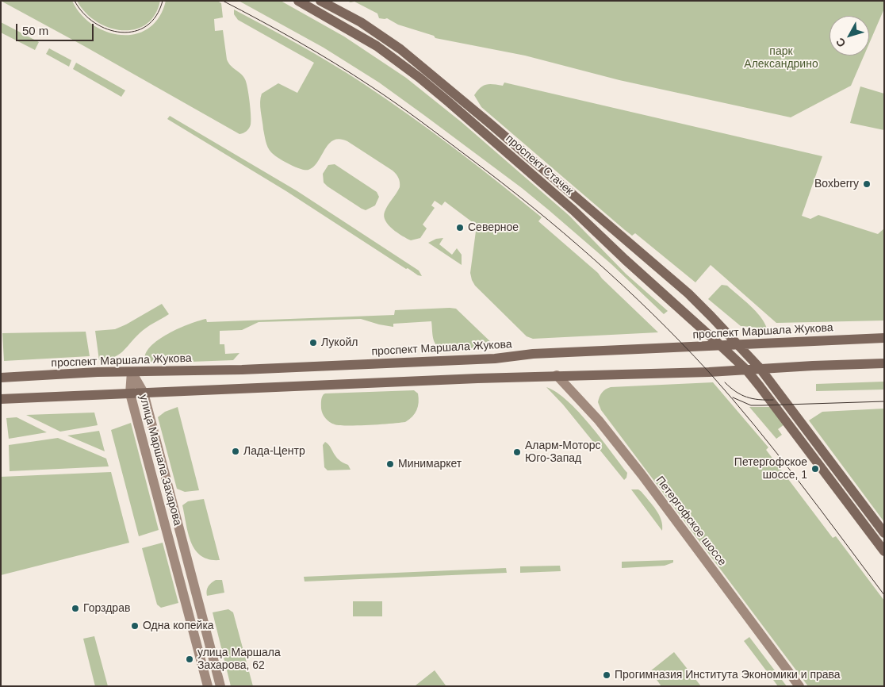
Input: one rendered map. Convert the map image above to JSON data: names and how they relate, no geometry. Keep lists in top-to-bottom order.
{
  "streets": {
    "main road": ["проспект Стачек", "проспект Маршала Жукова"],
    "street": ["улица Маршала Захарова", "Петергофское шоссе"]
  },
  "crossings": [
    ["проспект Стачек", "проспект Маршала Жукова"],
    ["проспект Маршала Жукова", "улица Маршала Захарова"]
  ],
  "parks": ["парк Александрино"],
  "places": [
    "Boxberry",
    "Северное",
    "Лукойл",
    "Лада-Центр",
    "Аларм-Моторс Юго-Запад",
    "Минимаркет",
    "Петергофское шоссе, 1",
    "Горздрав",
    "Одна копейка",
    "улица Маршала Захарова, 62",
    "Прогимназия Института Экономики и права"
  ],
  "scale_bar": "50 m",
  "north": "bottom left"
}
